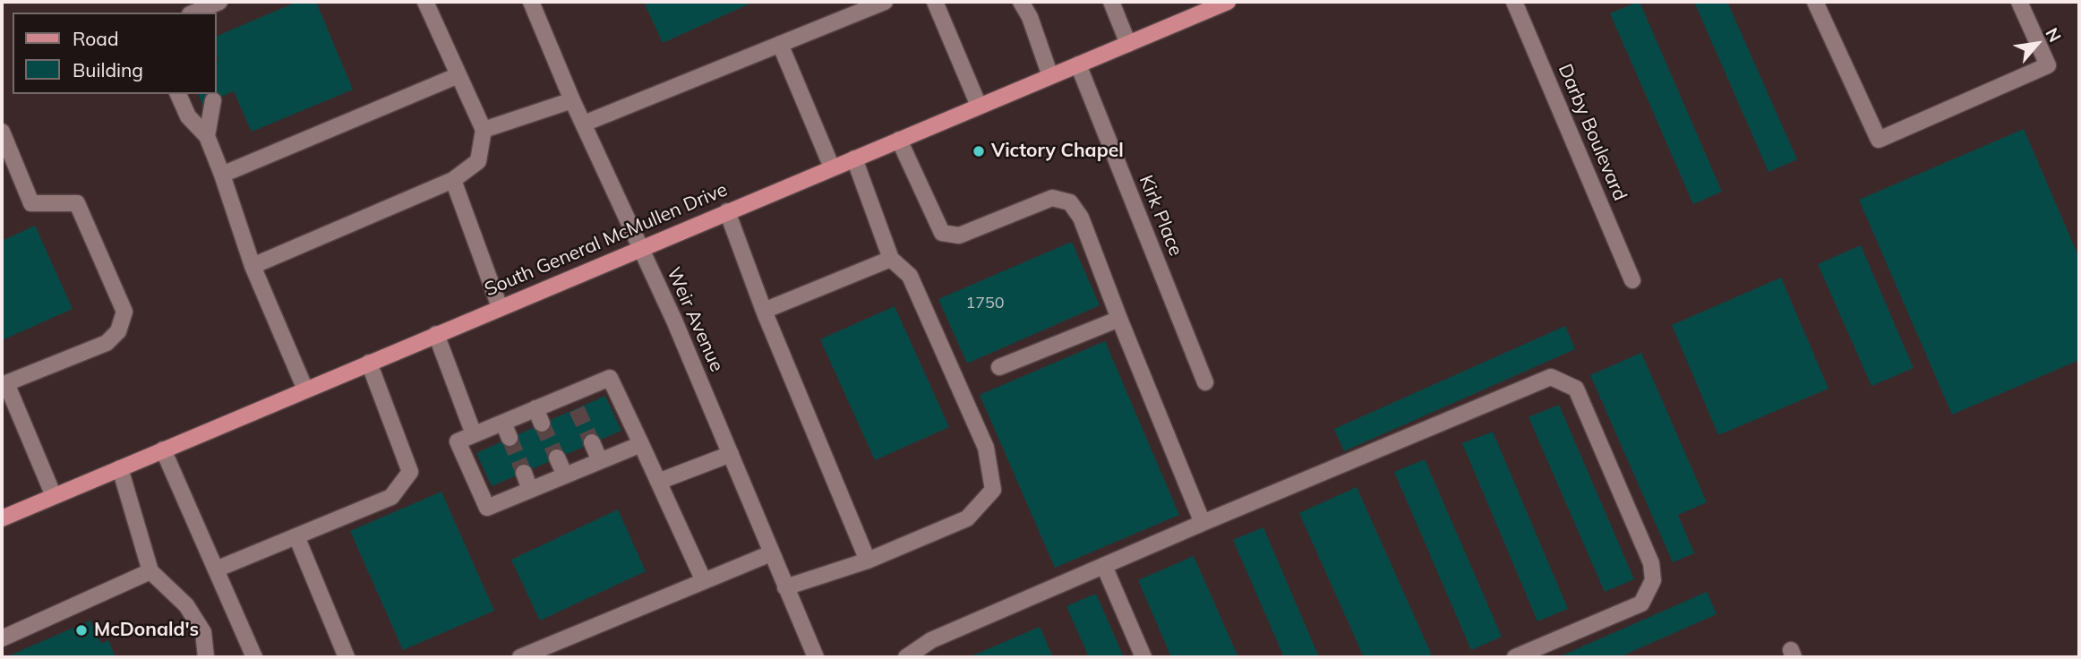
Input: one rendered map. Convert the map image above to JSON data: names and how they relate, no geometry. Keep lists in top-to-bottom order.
{
  "streets": {
    "main road": ["South General McMullen Drive"],
    "street": ["Darby Boulevard", "Kirk Place", "Weir Avenue"]
  },
  "crossings": [
    ["Kirk Place", "South General McMullen Drive"],
    ["South General McMullen Drive", "Weir Avenue"]
  ],
  "places": ["Victory Chapel", "McDonald's"],
  "house_numbers": ["1750"],
  "legend": ["Road", "Building"],
  "north": "top right"
}
